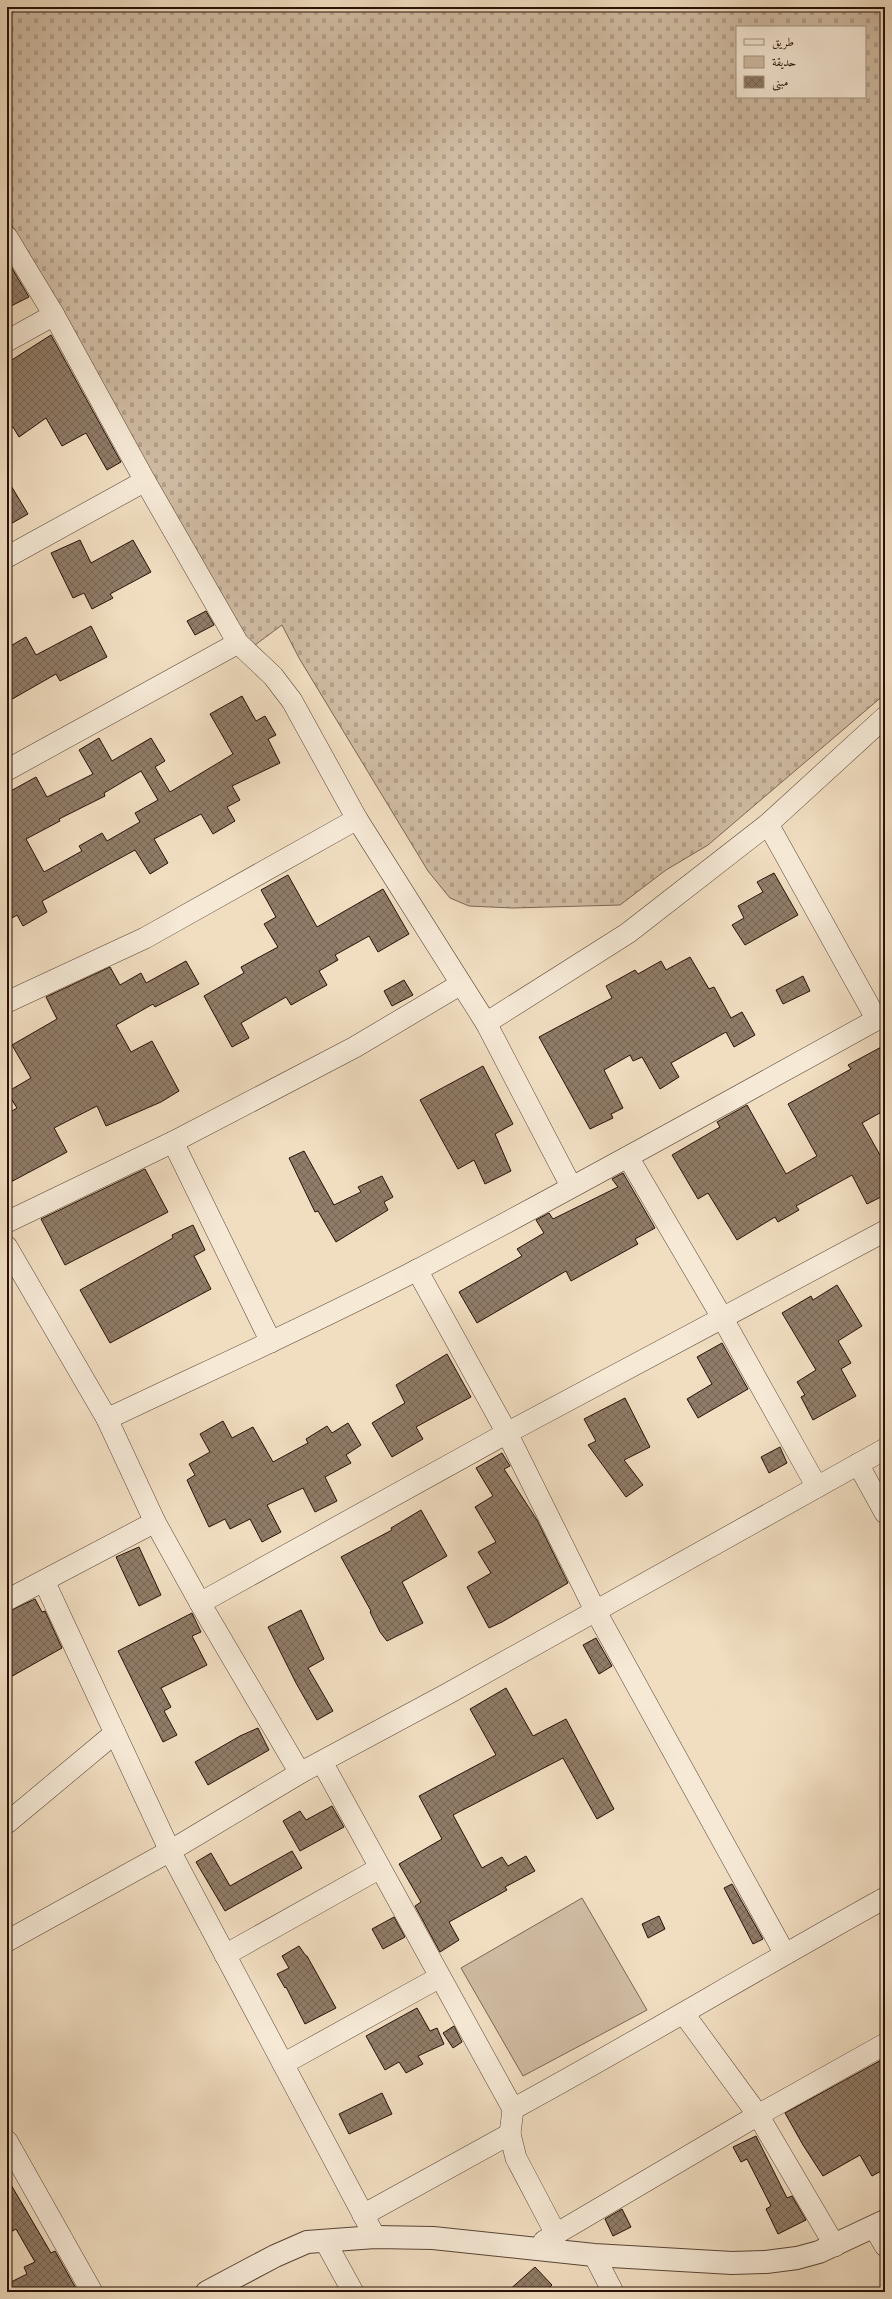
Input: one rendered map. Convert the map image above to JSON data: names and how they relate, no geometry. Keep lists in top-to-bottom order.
{
  "legend": ["طريق", "حديقة", "مبنى"]
}
